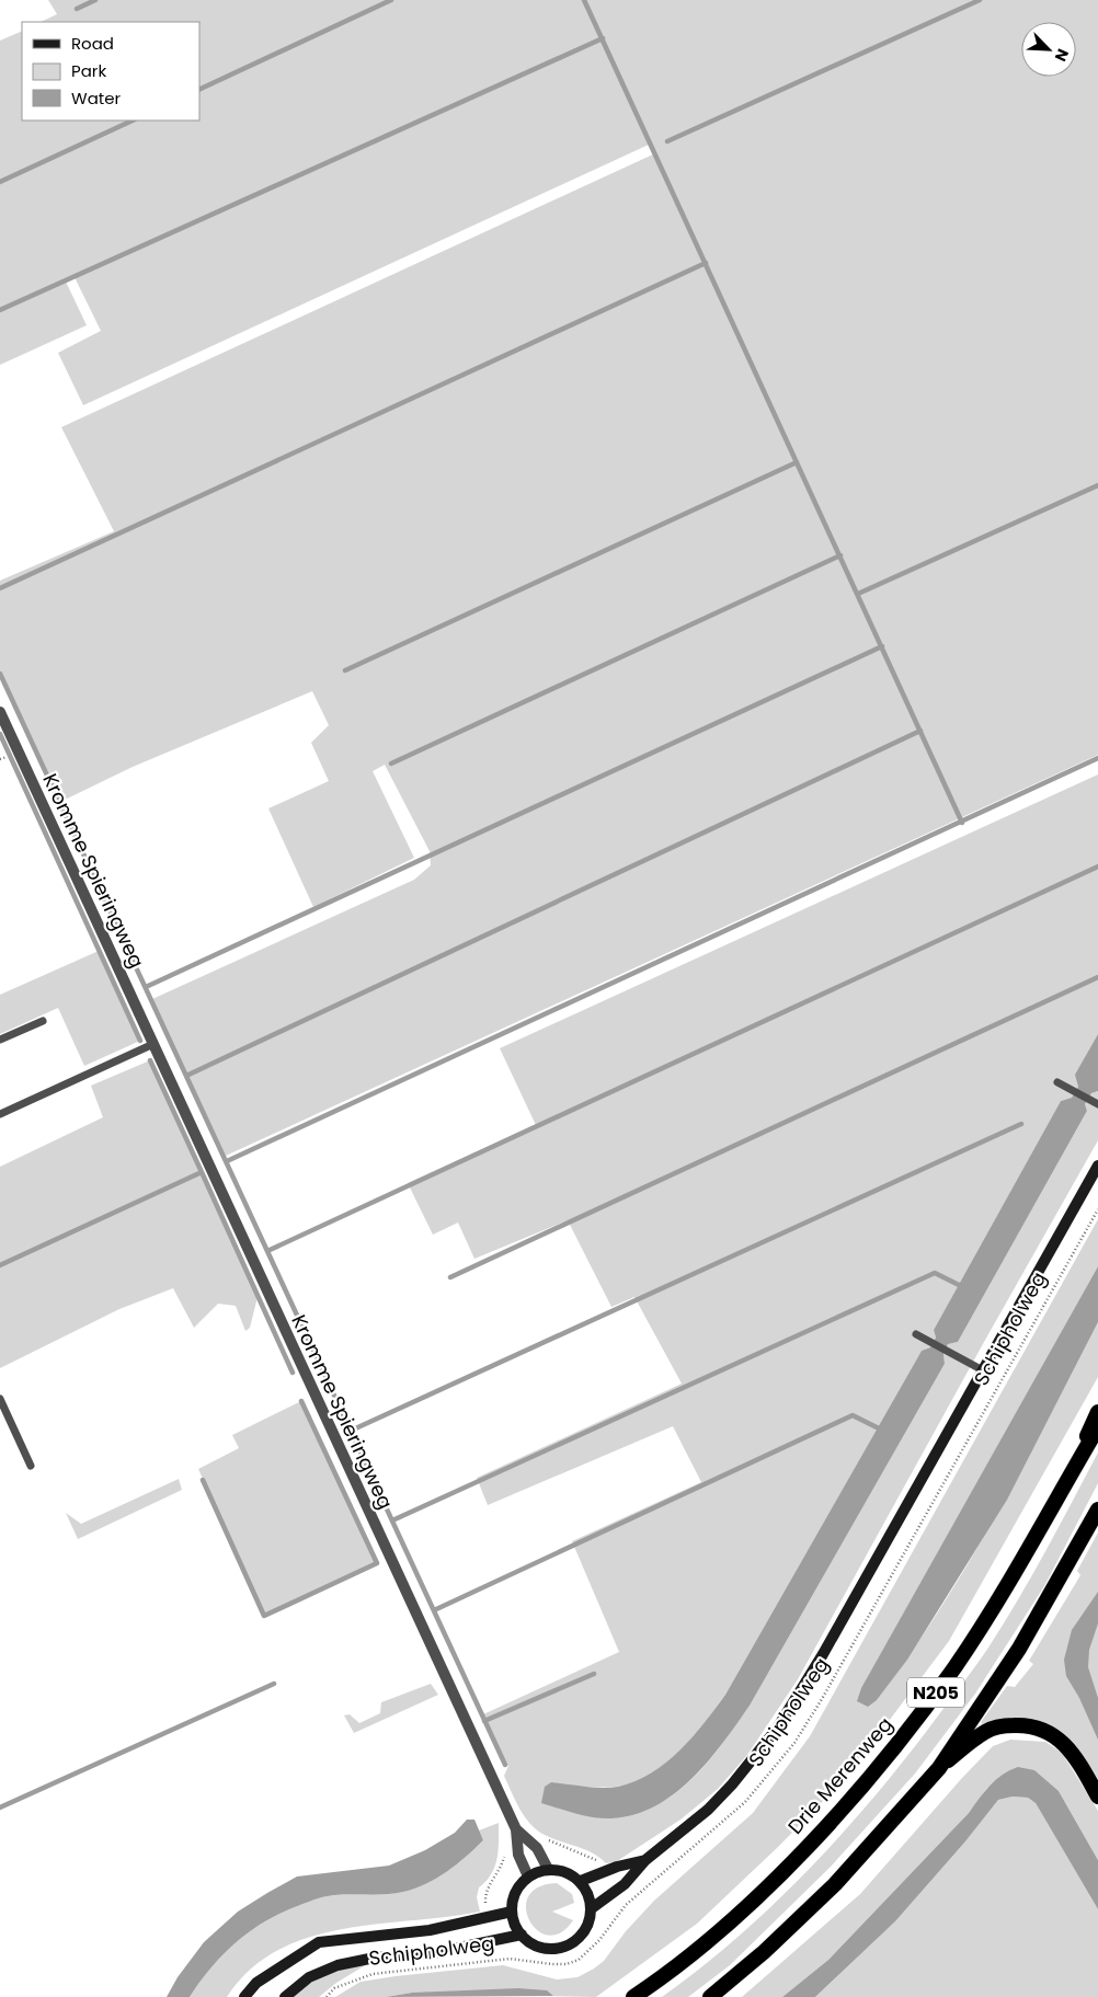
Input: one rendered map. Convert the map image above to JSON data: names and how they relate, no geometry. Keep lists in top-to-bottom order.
{
  "streets": {
    "highway": ["N205", "Drie Merenweg"],
    "main road": ["Schipholweg"],
    "street": ["Kromme Spieringweg"]
  },
  "crossings": [
    ["Kromme Spieringweg", "Schipholweg"],
    ["N205", "Drie Merenweg"]
  ],
  "legend": ["Road", "Park", "Water"],
  "north": "bottom right"
}
